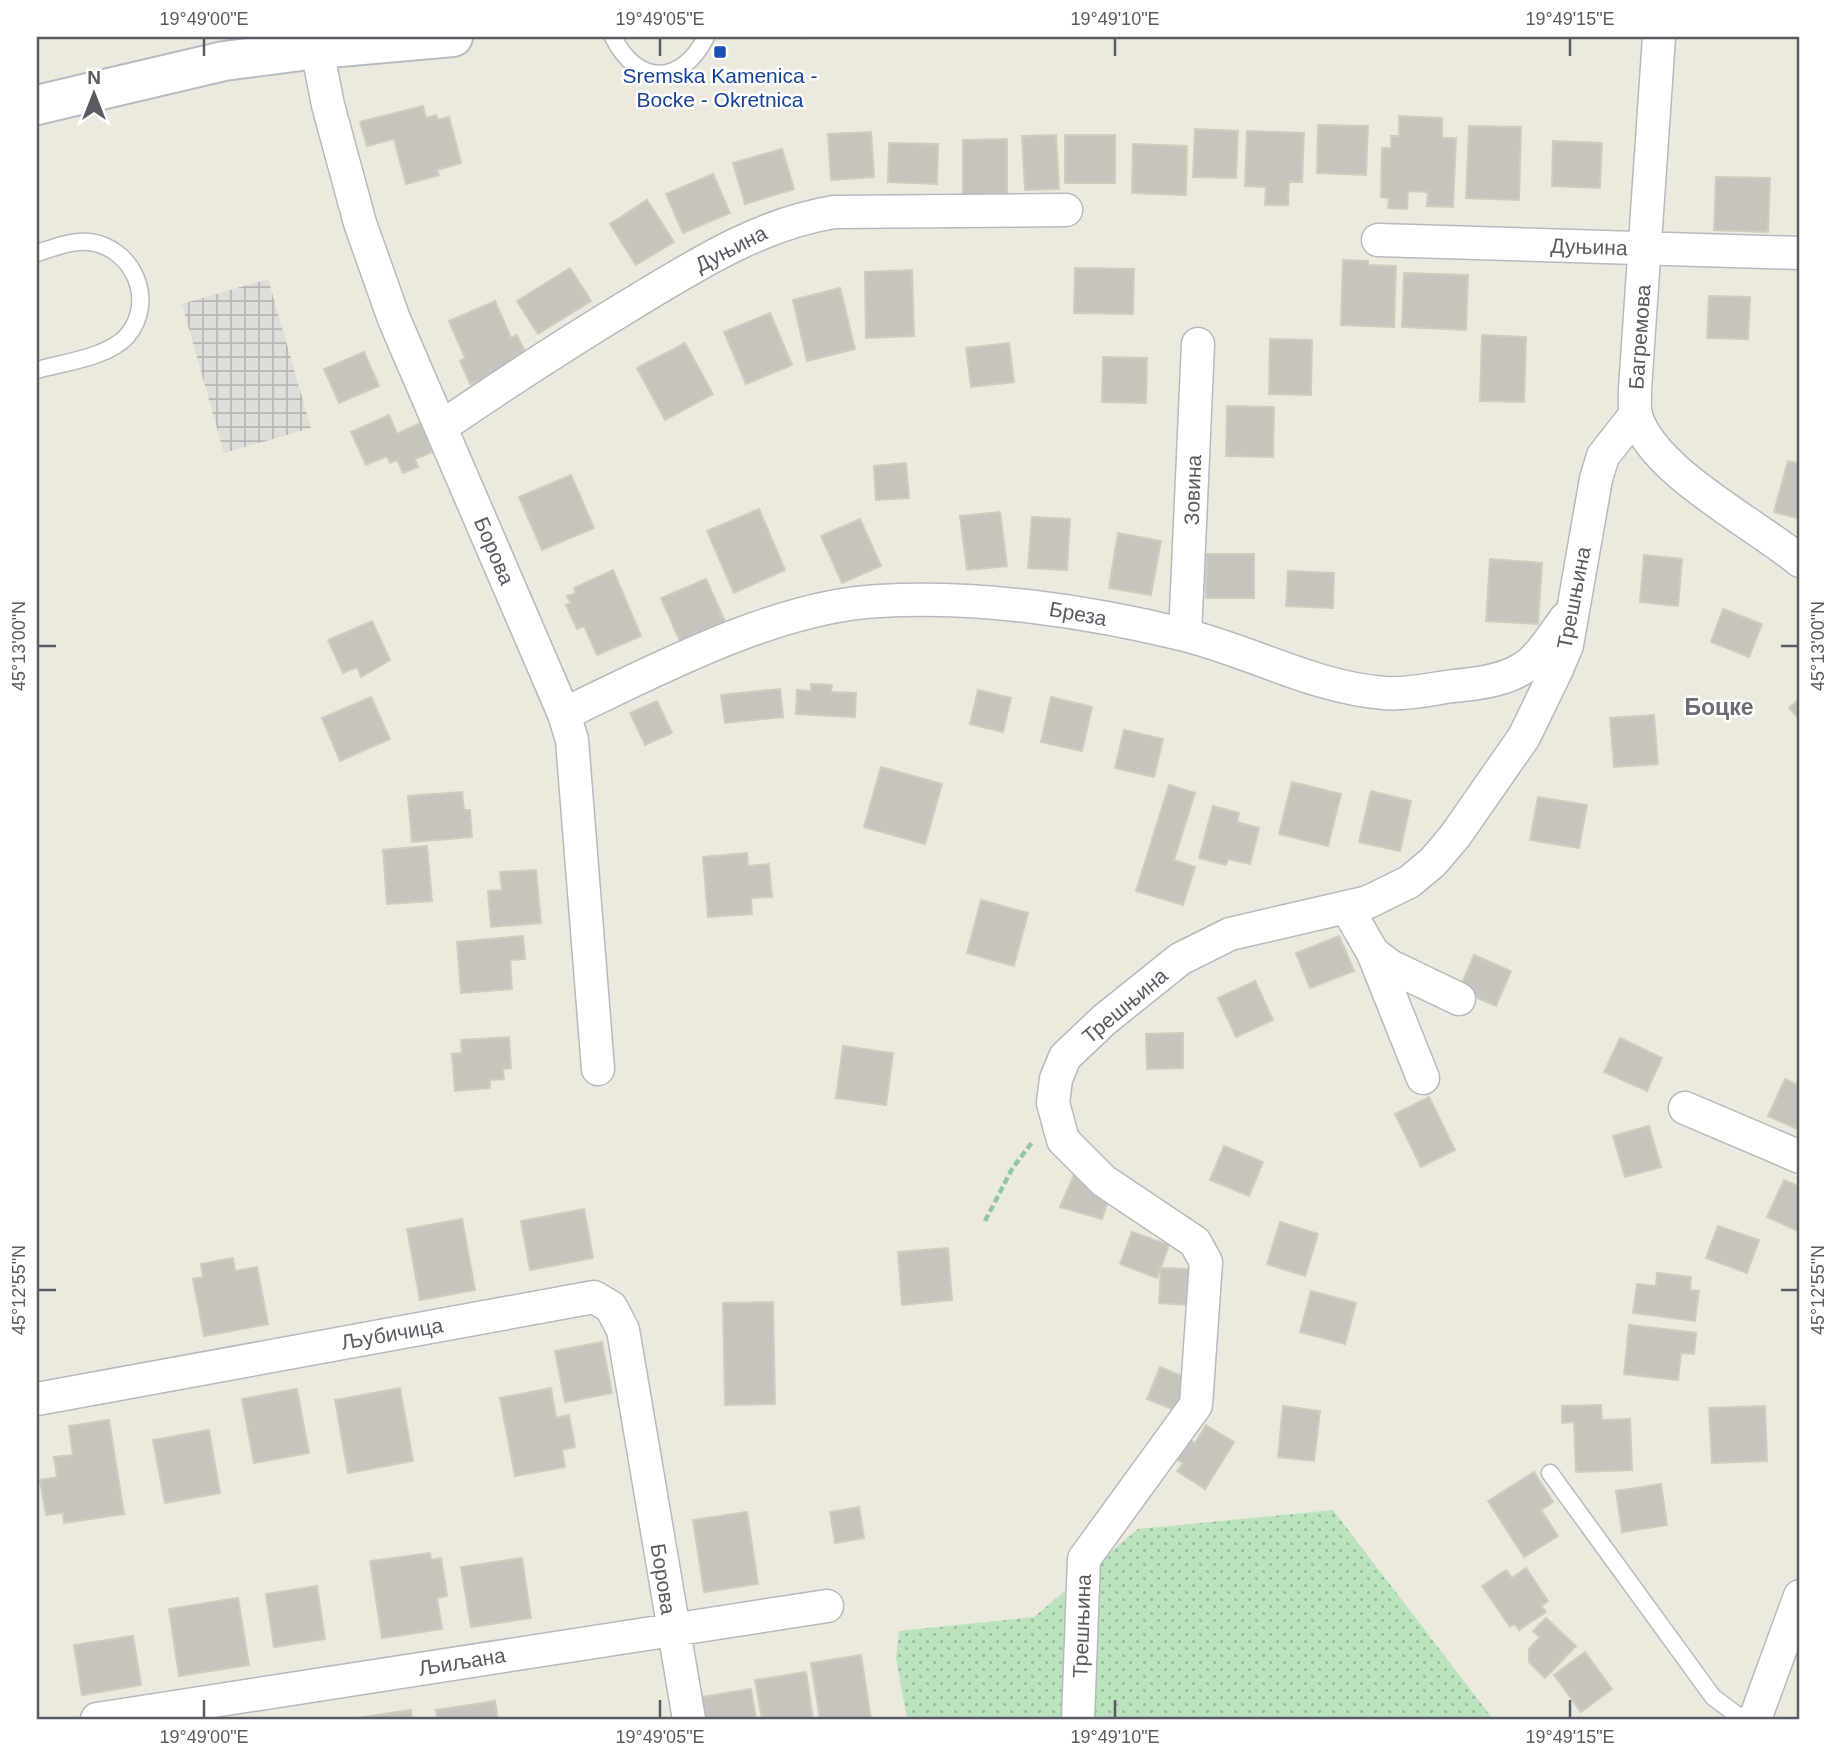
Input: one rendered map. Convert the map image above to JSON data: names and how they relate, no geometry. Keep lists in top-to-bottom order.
{
  "streets": {
    "street": [
      "Дуњина",
      "Багремова",
      "Зовина",
      "Борова",
      "Трешњина",
      "Бреза",
      "Љубичица",
      "Љиљана"
    ]
  },
  "crossings": [
    ["Дуњина", "Багремова"],
    ["Дуњина", "Борова"],
    ["Багремова", "Трешњина"],
    ["Зовина", "Бреза"],
    ["Борова", "Бреза"],
    ["Борова", "Љубичица"],
    ["Борова", "Љиљана"],
    ["Трешњина", "Бреза"]
  ],
  "districts": ["Боцке"],
  "places": {
    "transit": ["Sremska Kamenica - Bocke - Okretnica"]
  },
  "north": "top",
  "coordinates": [
    "19°49'00\"E",
    "19°49'05\"E",
    "19°49'10\"E",
    "19°49'15\"E",
    "45°13'00\"N",
    "45°12'55\"N"
  ]
}
